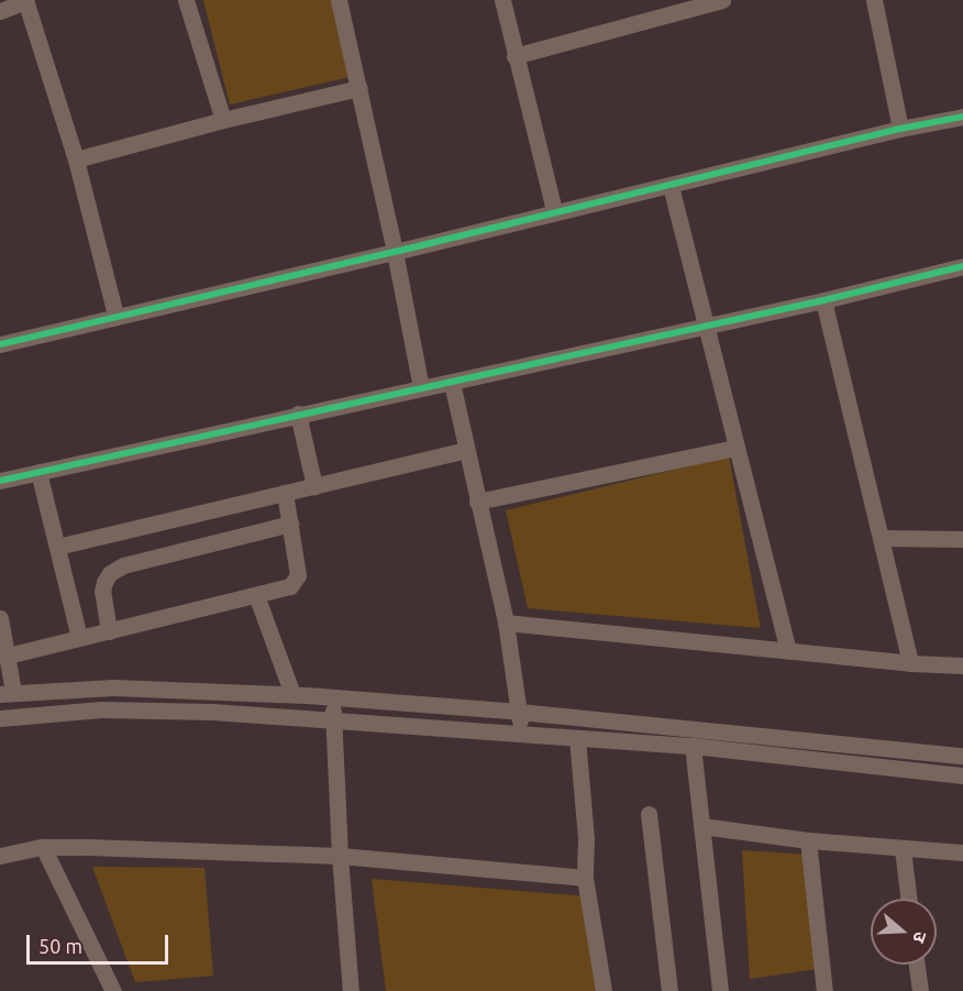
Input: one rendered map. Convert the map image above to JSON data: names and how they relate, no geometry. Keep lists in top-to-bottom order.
{
  "scale_bar": "50 m",
  "north": "right"
}
